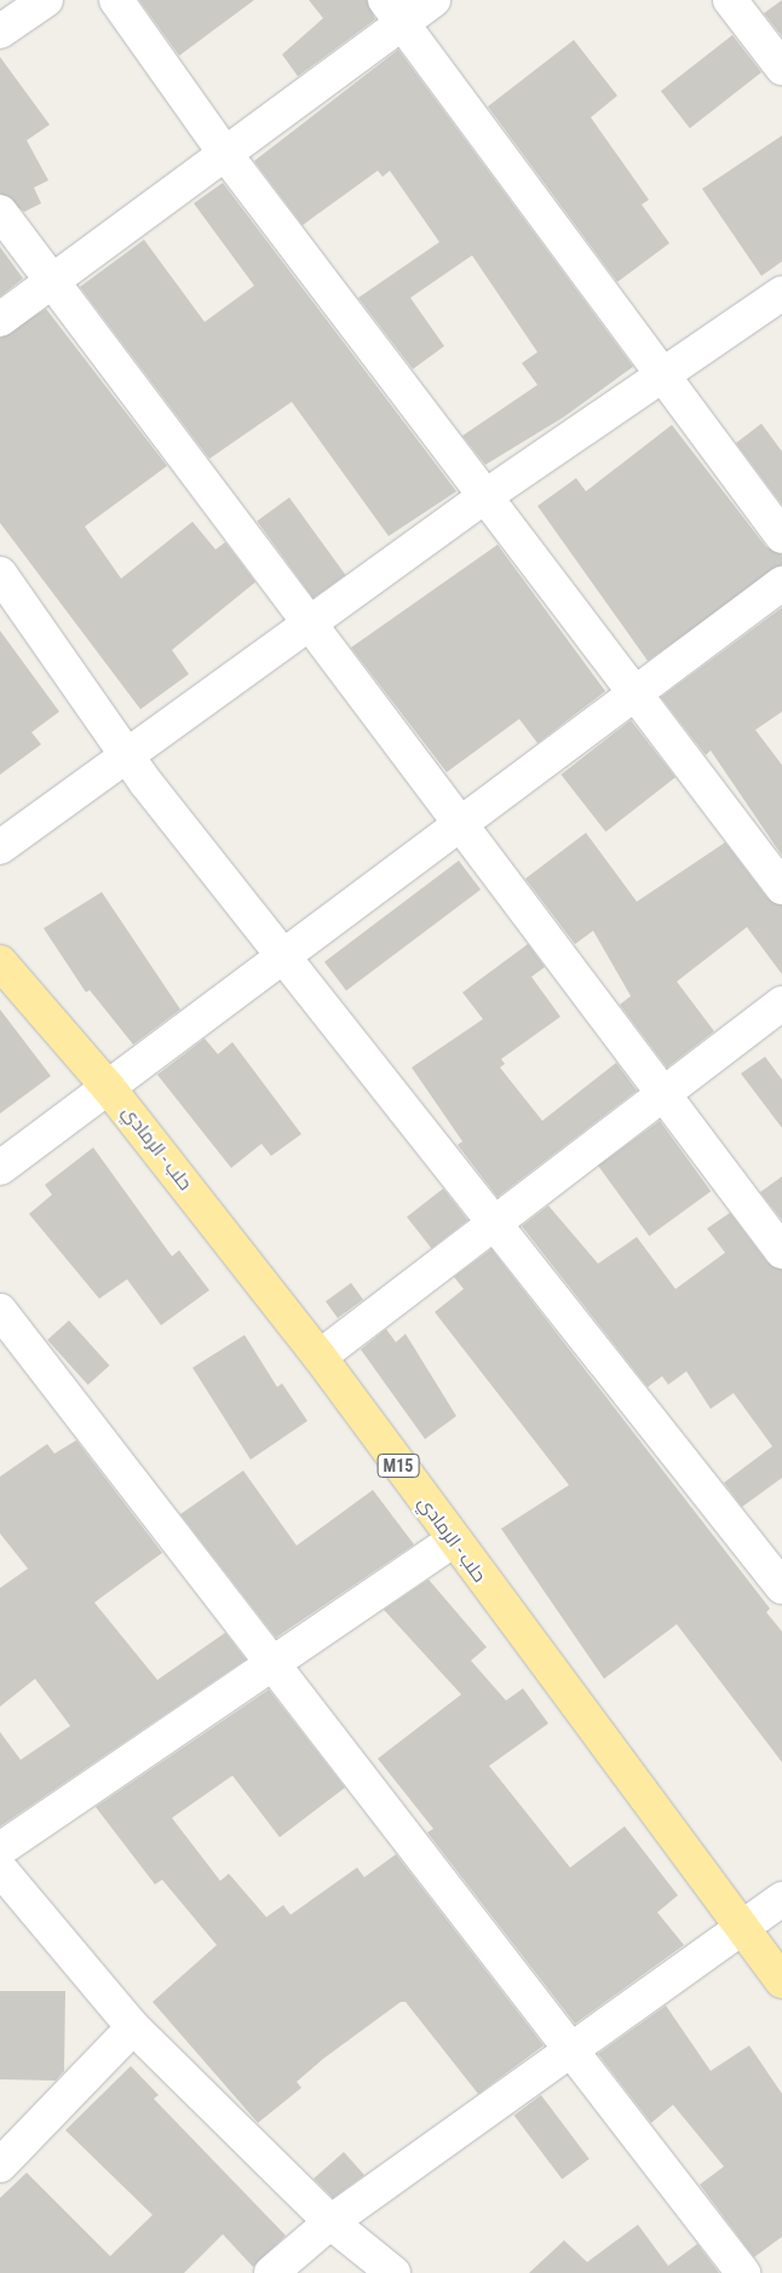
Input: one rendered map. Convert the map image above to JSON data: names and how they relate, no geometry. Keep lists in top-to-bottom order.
{
  "streets": {
    "highway": ["حلب - الرمادي", "M15"]
  }
}
